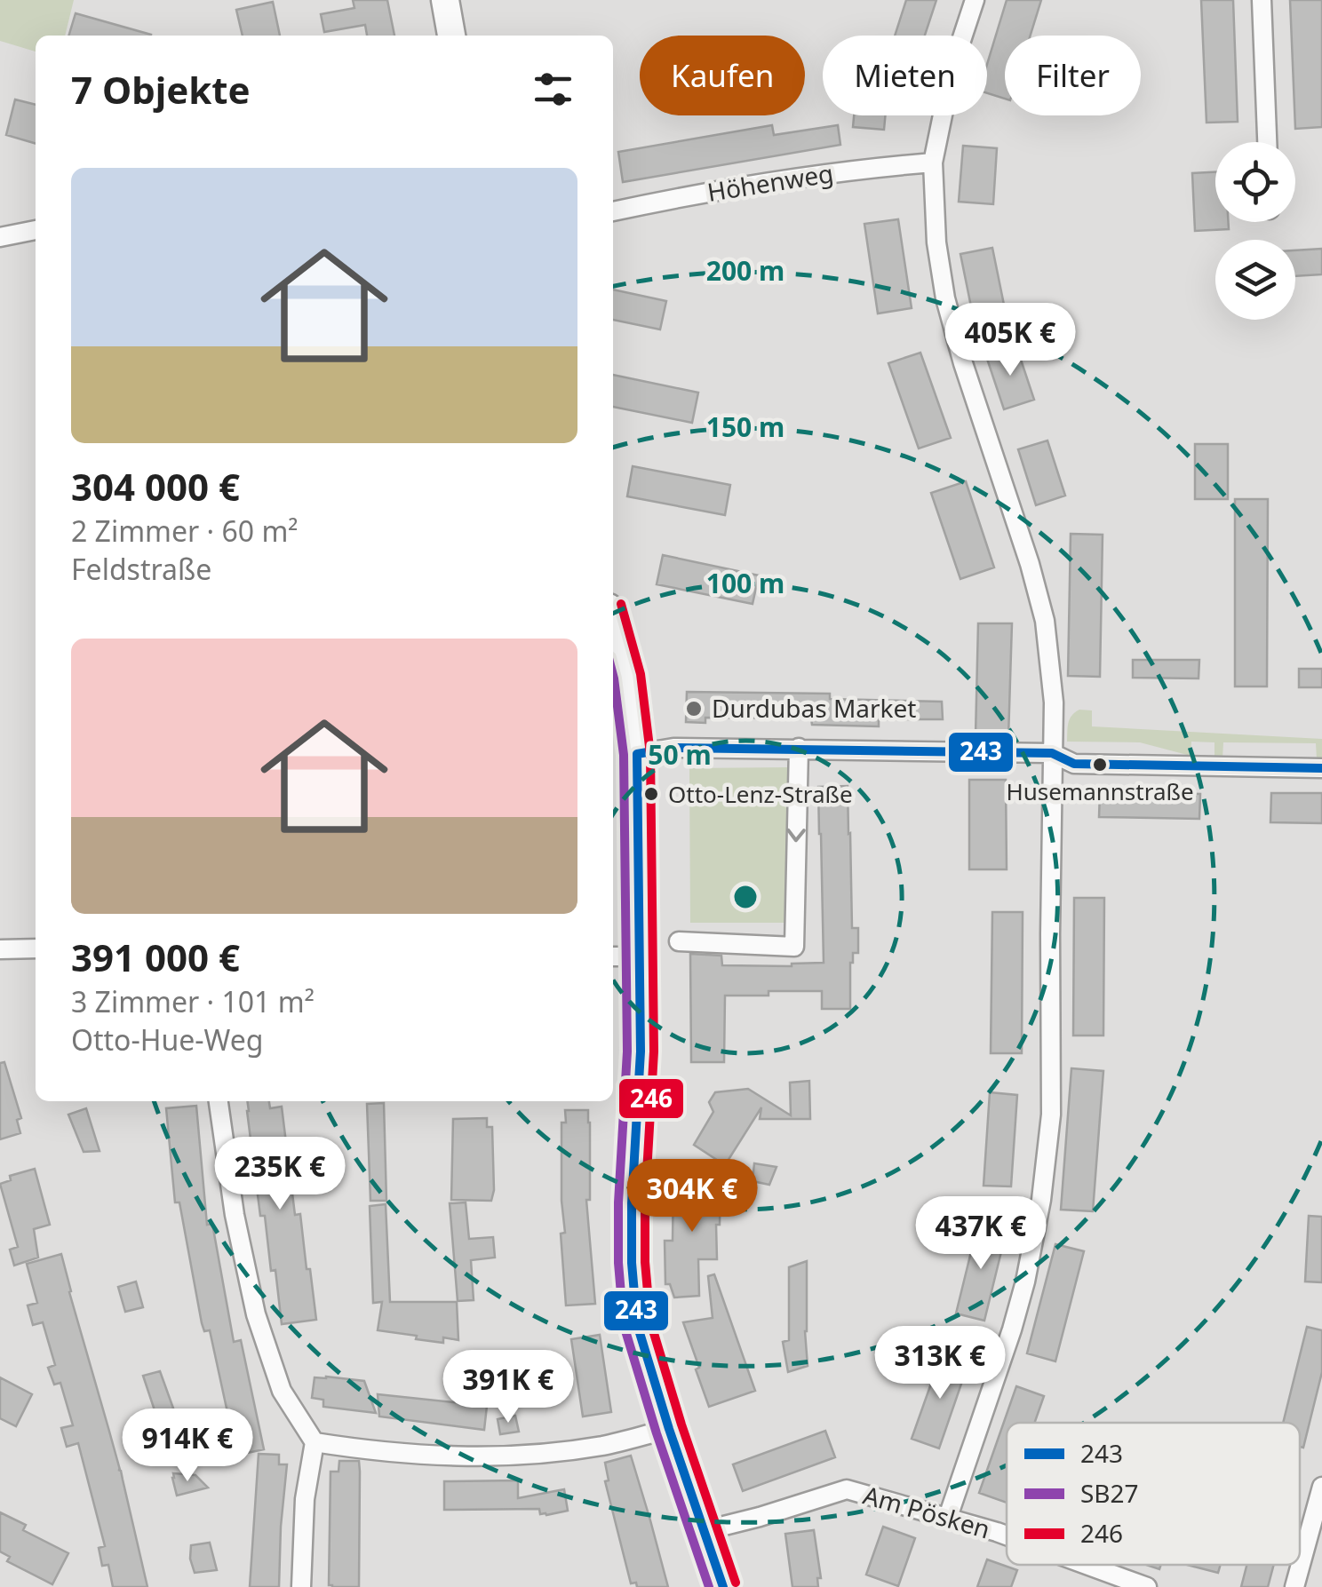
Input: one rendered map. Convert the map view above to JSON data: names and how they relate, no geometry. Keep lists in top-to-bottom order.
{
  "streets": {
    "street": ["Höhenweg", "Am Pösken"]
  },
  "places": ["Durdubas Market", "Husemannstraße", "Otto-Lenz-Straße"],
  "lines": ["transit line 246", "transit line SB27", "transit line 243"],
  "legend": ["243", "SB27", "246"],
  "page": {
    "chip": ["Kaufen", "Mieten", "Filter"],
    "heading": "7 Objekte",
    "list": [
      {
        "name": "304 000 €",
        "note": "2 Zimmer · 60 m² · Feldstraße"
      },
      {
        "name": "391 000 €",
        "note": "3 Zimmer · 101 m² · Otto-Hue-Weg"
      }
    ],
    "price": [
      "405K €",
      "235K €",
      "304K €",
      "437K €",
      "313K €",
      "391K €",
      "914K €"
    ]
  },
  "rings": [
    "200 m",
    "150 m",
    "100 m",
    "50 m"
  ]
}
